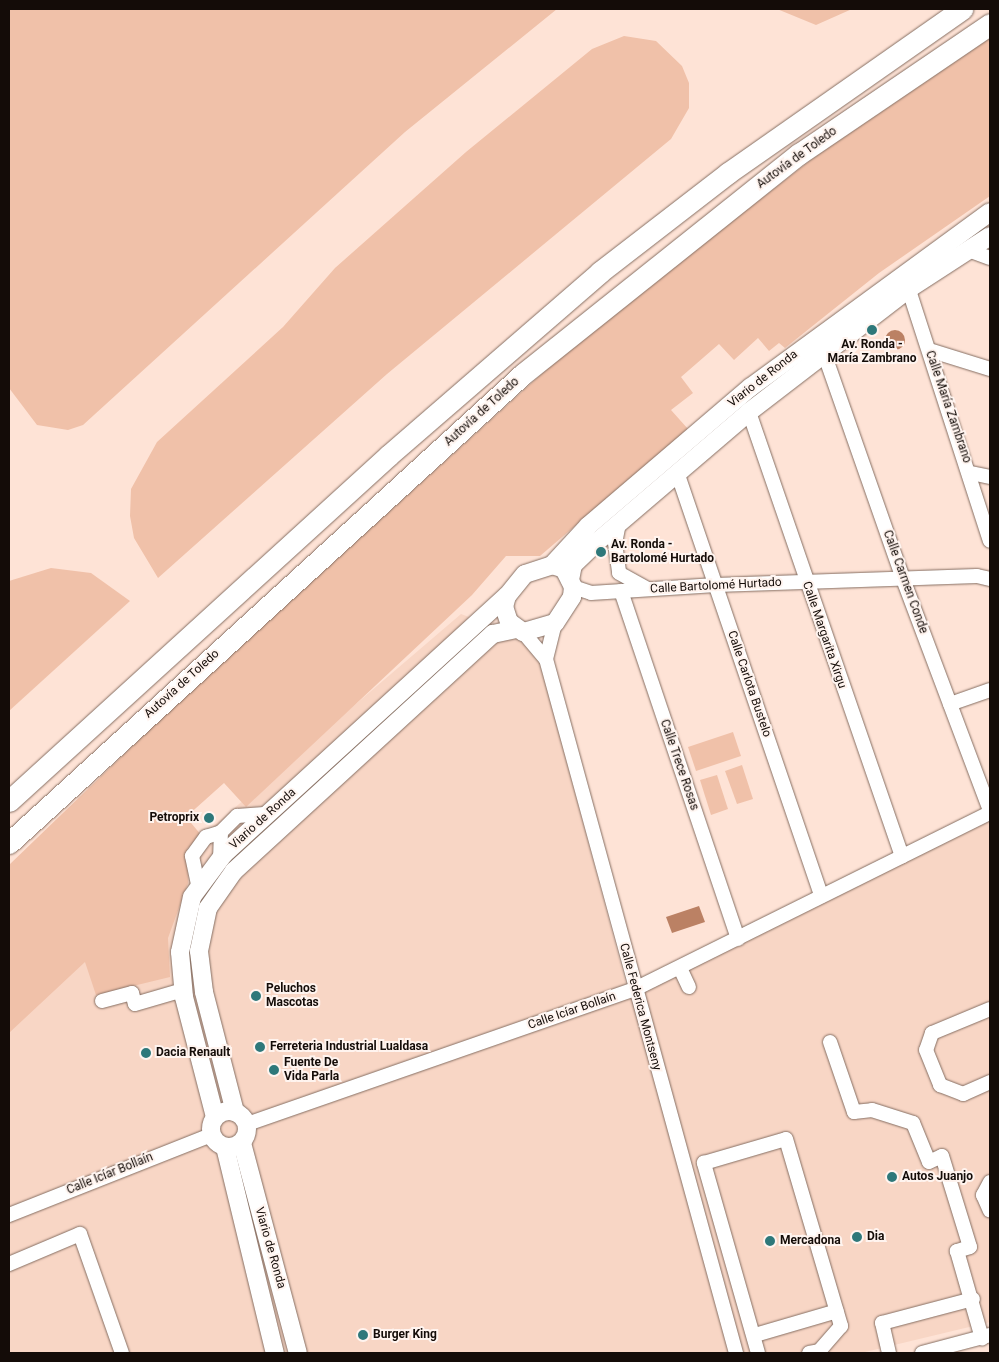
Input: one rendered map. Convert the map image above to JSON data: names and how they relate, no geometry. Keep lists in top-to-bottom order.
{
  "streets": {
    "highway": ["Autovía de Toledo"],
    "main road": ["Viario de Ronda"],
    "street": [
      "Calle María Zambrano",
      "Calle Carmen Conde",
      "Calle Bartolomé Hurtado",
      "Calle Margarita Xirgu",
      "Calle Carlota Bustelo",
      "Calle Trece Rosas",
      "Calle Federica Montseny",
      "Calle Icíar Bollaín"
    ]
  },
  "crossings": [
    ["Viario de Ronda", "Calle María Zambrano"],
    ["Viario de Ronda", "Calle Carmen Conde"],
    ["Viario de Ronda", "Calle Bartolomé Hurtado"],
    ["Viario de Ronda", "Calle Margarita Xirgu"],
    ["Viario de Ronda", "Calle Carlota Bustelo"],
    ["Viario de Ronda", "Calle Federica Montseny"],
    ["Viario de Ronda", "Calle Icíar Bollaín"],
    ["Calle Carmen Conde", "Calle Bartolomé Hurtado"],
    ["Calle Carmen Conde", "Calle Icíar Bollaín"],
    ["Calle Bartolomé Hurtado", "Calle Margarita Xirgu"],
    ["Calle Bartolomé Hurtado", "Calle Carlota Bustelo"],
    ["Calle Bartolomé Hurtado", "Calle Trece Rosas"],
    ["Calle Bartolomé Hurtado", "Calle Federica Montseny"],
    ["Calle Margarita Xirgu", "Calle Icíar Bollaín"],
    ["Calle Carlota Bustelo", "Calle Icíar Bollaín"],
    ["Calle Trece Rosas", "Calle Icíar Bollaín"],
    ["Calle Federica Montseny", "Calle Icíar Bollaín"]
  ],
  "places": [
    "Av. Ronda - María Zambrano",
    "Av. Ronda - Bartolomé Hurtado",
    "Petroprix",
    "Peluchos Mascotas",
    "Ferreteria Industrial Lualdasa",
    "Dacia Renault",
    "Fuente De Vida Parla",
    "Autos Juanjo",
    "Dia",
    "Mercadona",
    "Burger King"
  ]
}
